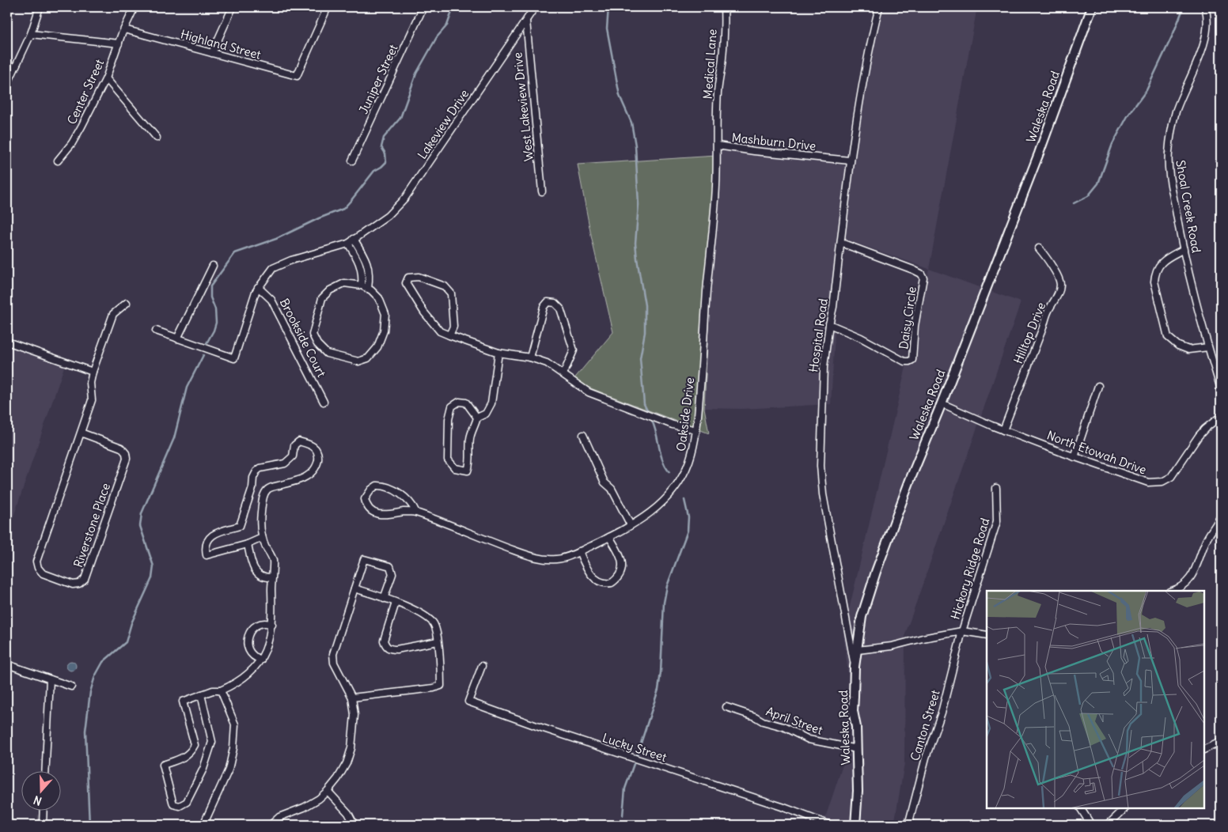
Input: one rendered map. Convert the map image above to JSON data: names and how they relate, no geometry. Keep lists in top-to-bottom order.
{
  "streets": {
    "main road": ["Waleska Road"],
    "street": [
      "Highland Street",
      "Medical Lane",
      "Juniper Street",
      "Center Street",
      "West Lakeview Drive",
      "Lakeview Drive",
      "Mashburn Drive",
      "Shoal Creek Road",
      "Daisy Circle",
      "Hilltop Drive",
      "Hospital Road",
      "Brookside Court",
      "Oakside Drive",
      "North Etowah Drive",
      "Riverstone Place",
      "Hickory Ridge Road",
      "April Street",
      "Canton Street",
      "Lucky Street"
    ]
  },
  "crossings": [
    ["Highland Street", "Center Street"],
    ["Medical Lane", "Mashburn Drive"],
    ["West Lakeview Drive", "Lakeview Drive"],
    ["Waleska Road", "Hospital Road"],
    ["Waleska Road", "North Etowah Drive"],
    ["Waleska Road", "April Street"],
    ["Lakeview Drive", "Brookside Court"],
    ["Mashburn Drive", "Hospital Road"],
    ["Mashburn Drive", "Oakside Drive"],
    ["Daisy Circle", "Hospital Road"],
    ["Hilltop Drive", "North Etowah Drive"],
    ["Hickory Ridge Road", "Canton Street"]
  ],
  "north": "bottom"
}
